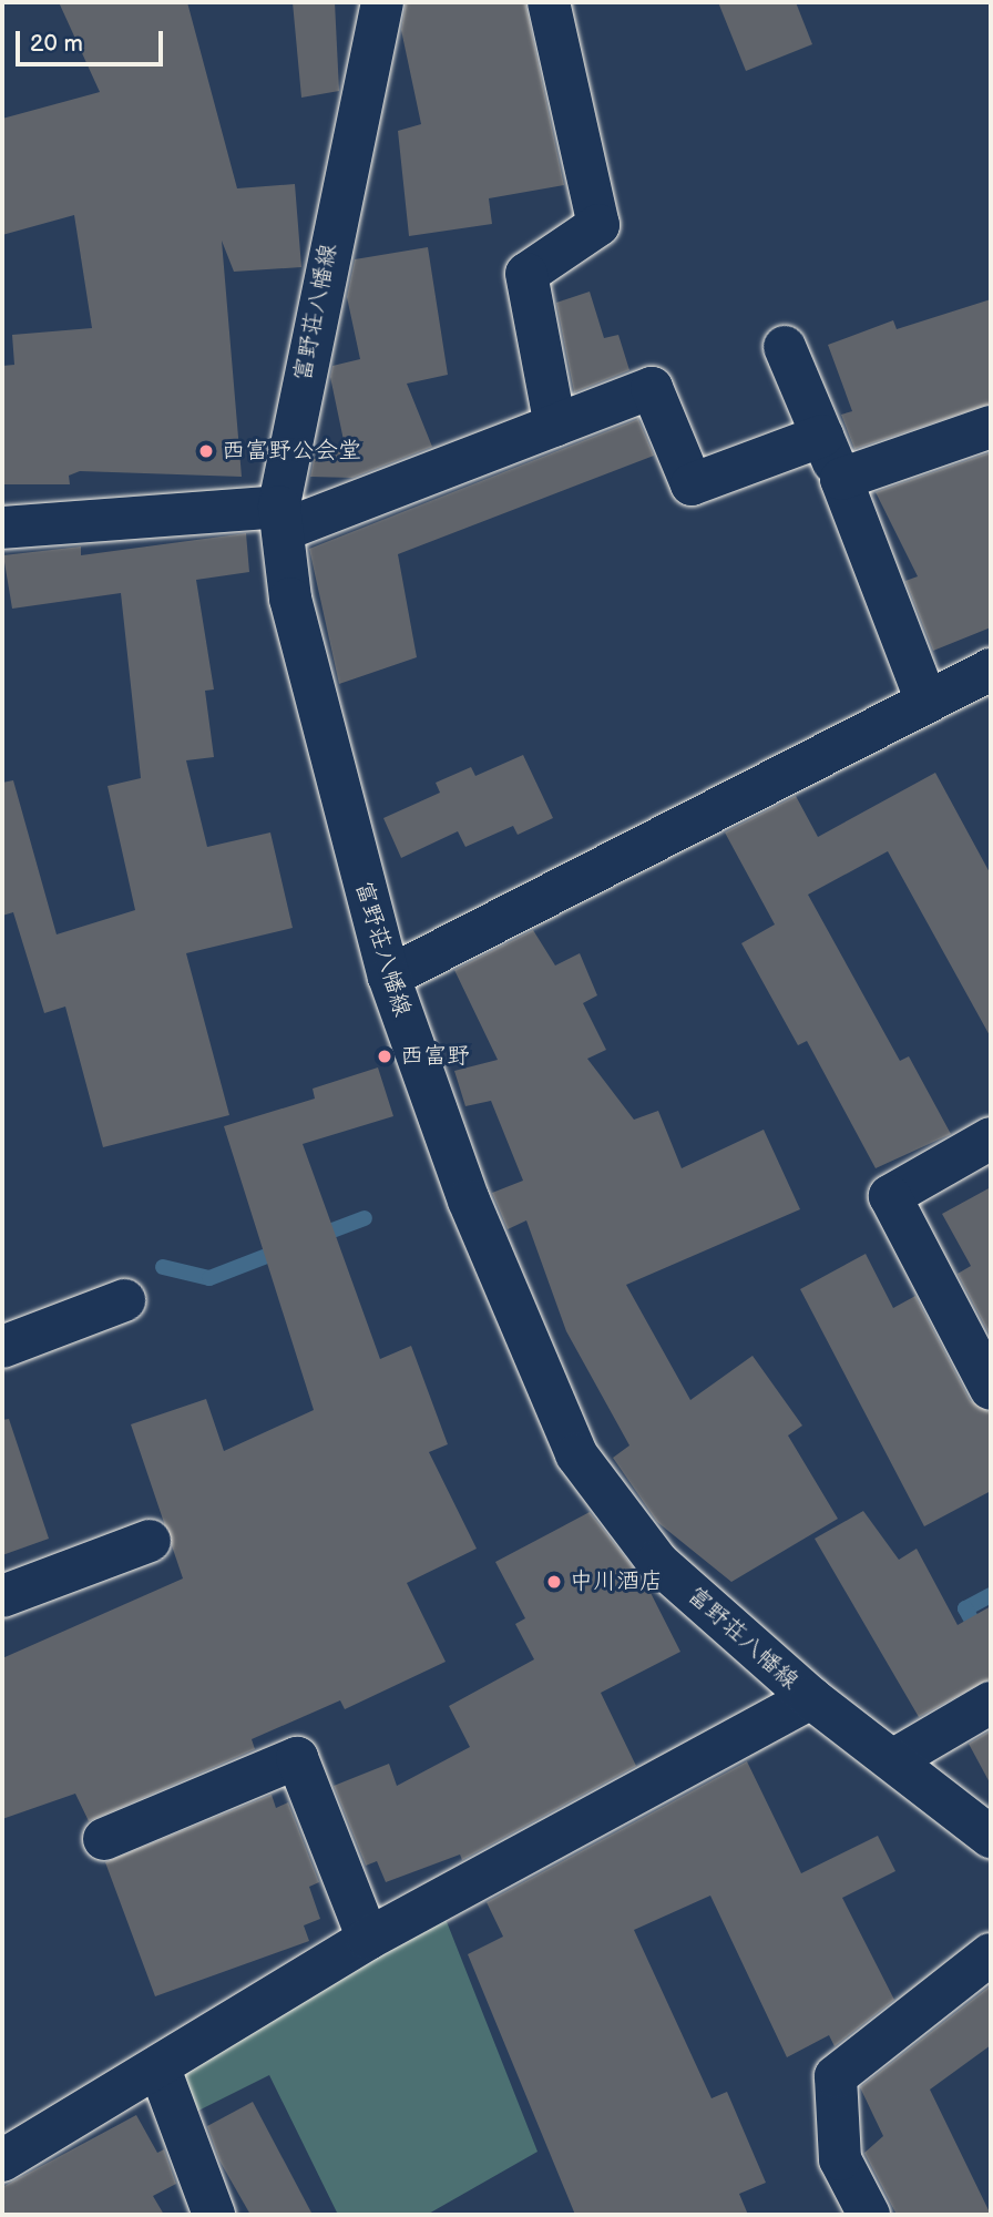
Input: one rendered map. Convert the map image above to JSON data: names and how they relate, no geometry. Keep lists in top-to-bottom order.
{
  "streets": {
    "street": ["富野荘八幡線"]
  },
  "places": ["西富野公会堂", "西富野", "中川酒店"],
  "scale_bar": "20 m"
}
